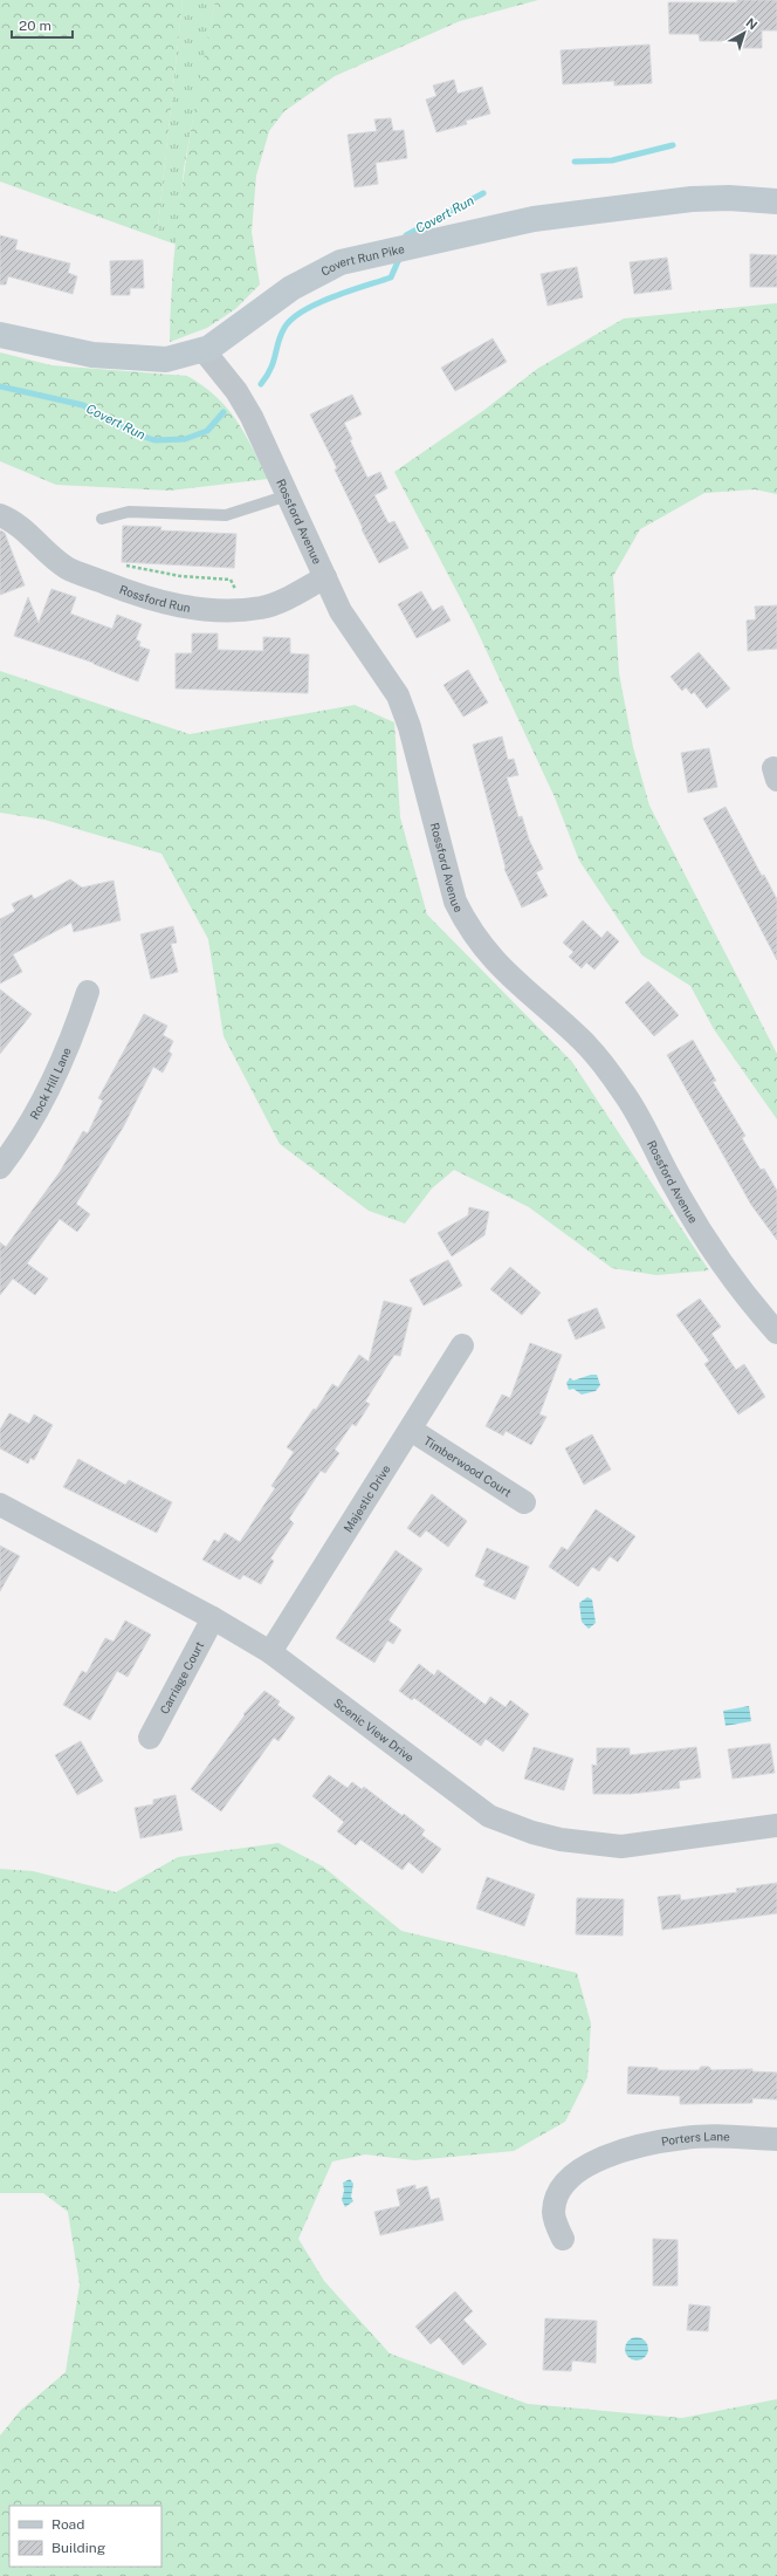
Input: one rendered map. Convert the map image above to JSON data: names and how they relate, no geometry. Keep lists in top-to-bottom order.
{
  "streets": {
    "street": [
      "Covert Run Pike",
      "Rossford Avenue",
      "Rossford Run",
      "Rock Hill Lane",
      "Timberwood Court",
      "Majestic Drive",
      "Carriage Court",
      "Scenic View Drive",
      "Porters Lane"
    ]
  },
  "crossings": [
    ["Covert Run Pike", "Rossford Avenue"],
    ["Rossford Avenue", "Rossford Run"],
    ["Timberwood Court", "Majestic Drive"],
    ["Majestic Drive", "Scenic View Drive"],
    ["Carriage Court", "Scenic View Drive"]
  ],
  "water": ["Covert Run"],
  "legend": ["Road", "Building"],
  "scale_bar": "20 m",
  "north": "top right"
}
